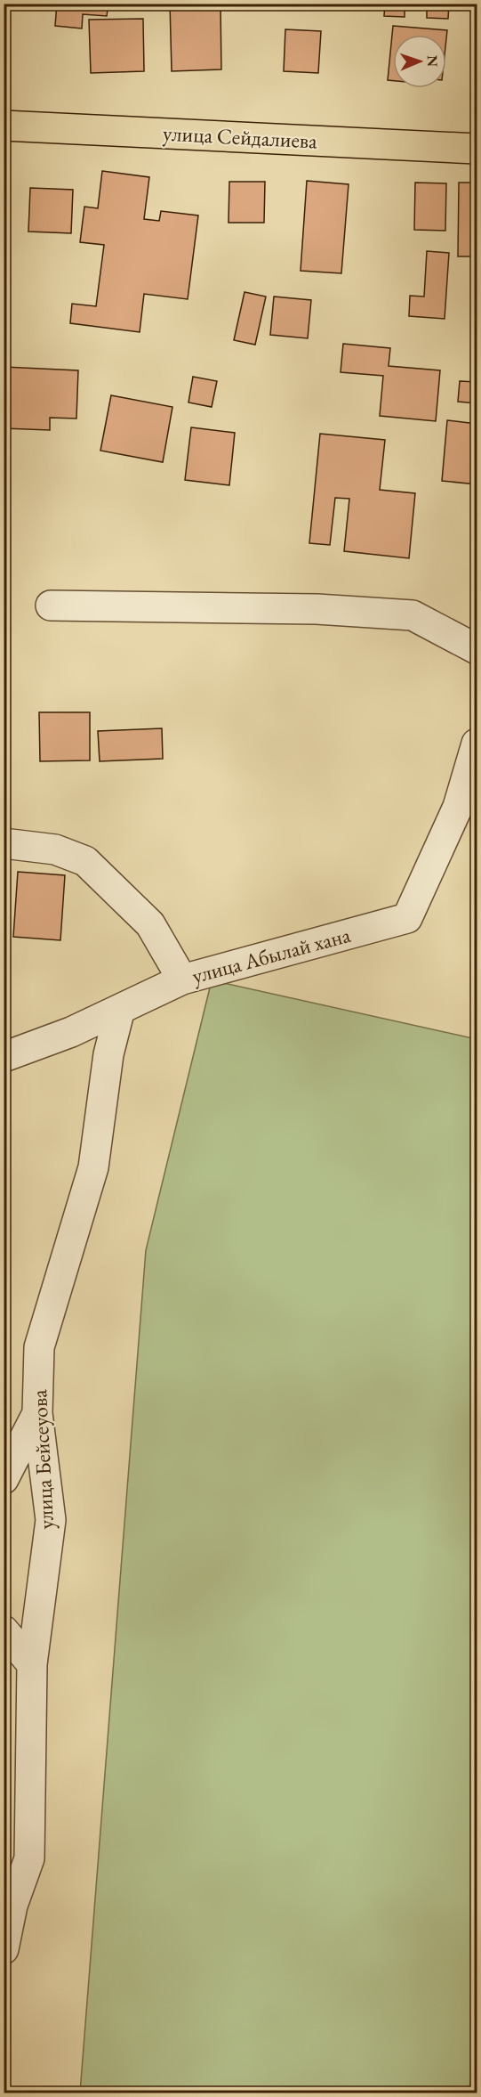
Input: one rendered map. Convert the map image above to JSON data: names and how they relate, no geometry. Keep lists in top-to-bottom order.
{
  "streets": {
    "main road": ["улица Сейдалиева"],
    "street": ["улица Абылай хана", "улица Бейсеуова"]
  },
  "north": "right"
}
